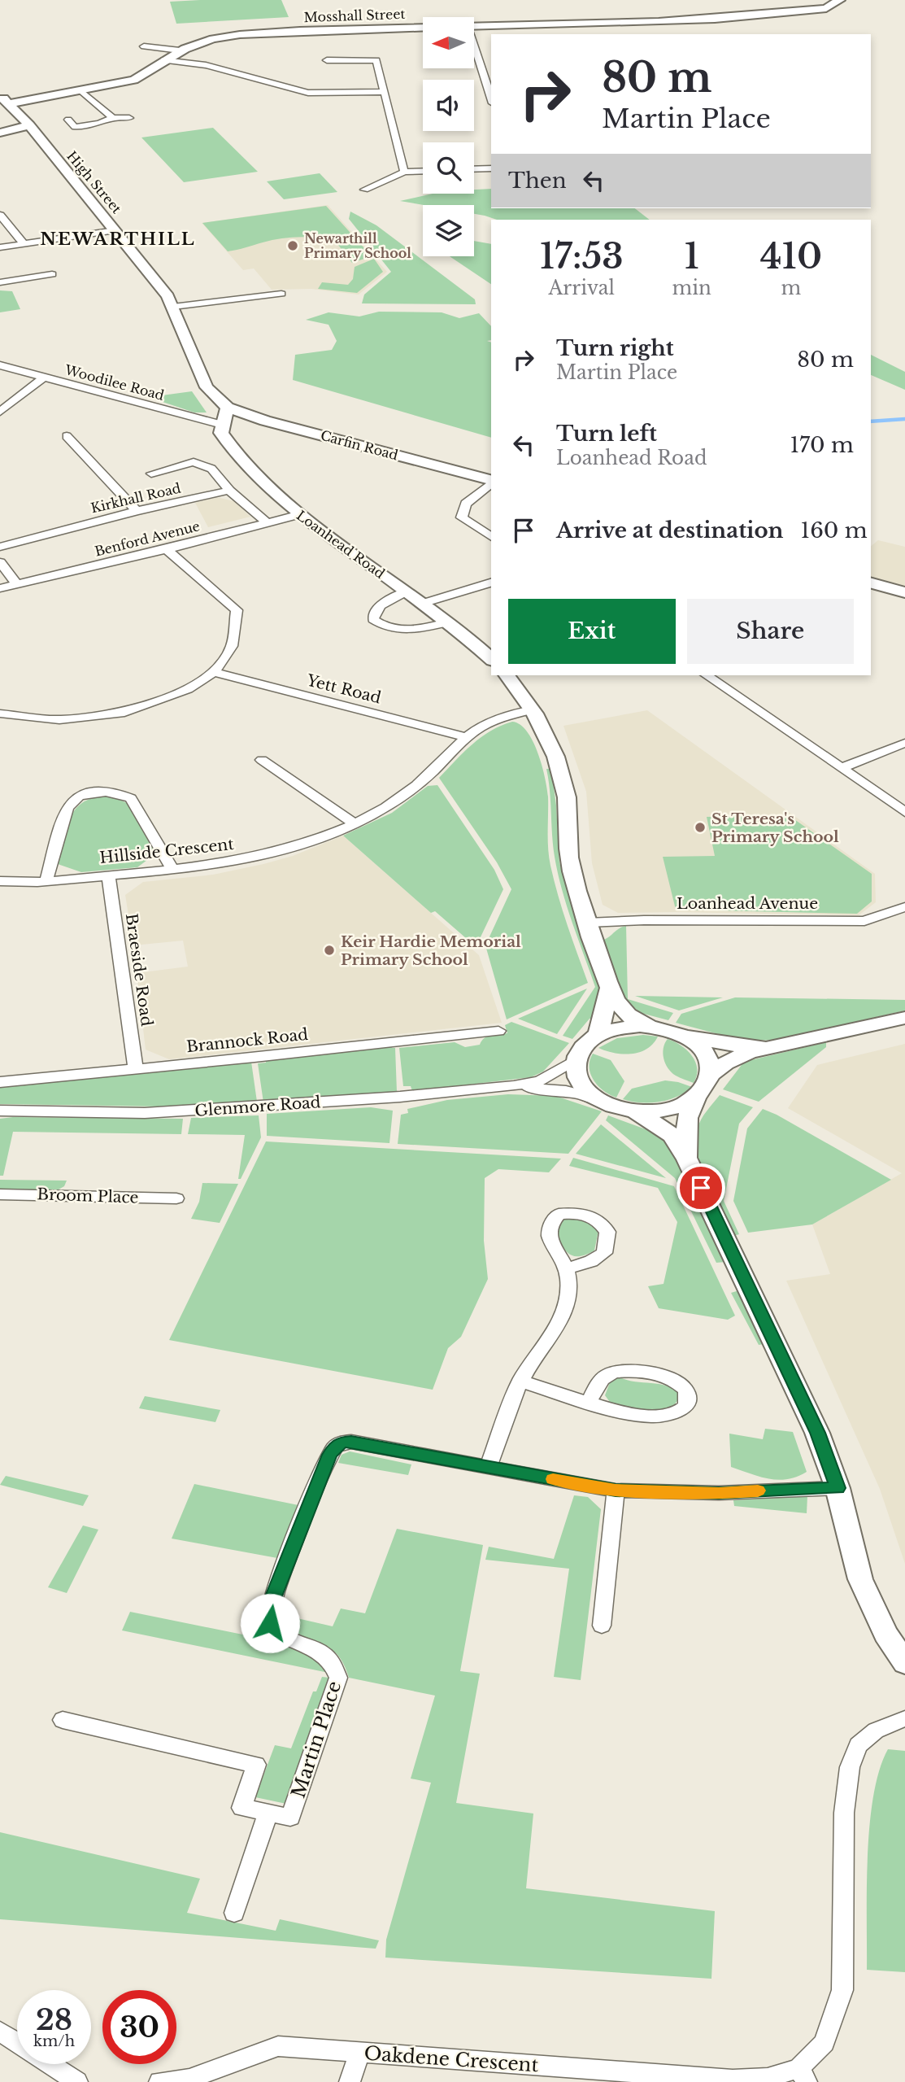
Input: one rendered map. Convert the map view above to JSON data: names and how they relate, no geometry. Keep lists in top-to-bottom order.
{
  "streets": {
    "street": [
      "Mosshall Street",
      "High Street",
      "Woodilee Road",
      "Carfin Road",
      "Kirkhall Road",
      "Benford Avenue",
      "Loanhead Road",
      "Yett Road",
      "Hillside Crescent",
      "Loanhead Avenue",
      "Braeside Road",
      "Brannock Road",
      "Glenmore Road",
      "Broom Place",
      "Martin Place",
      "Oakdene Crescent"
    ]
  },
  "crossings": [
    ["Mosshall Street", "High Street"],
    ["High Street", "Carfin Road"],
    ["Woodilee Road", "Loanhead Road"],
    ["Benford Avenue", "Loanhead Road"],
    ["Yett Road", "Hillside Crescent"],
    ["Hillside Crescent", "Braeside Road"],
    ["Braeside Road", "Brannock Road"]
  ],
  "districts": ["NEWARTHILL"],
  "places": ["Newarthill Primary School", "St Teresa's Primary School", "Keir Hardie Memorial Primary School"],
  "north": "left",
  "page": {
    "turn": ["80 m", "Martin Place"],
    "then": "Then",
    "eta": [
      "17:53",
      "Arrival",
      "1",
      "min",
      "410",
      "m"
    ],
    "list": [
      {
        "name": "Turn right",
        "note": "Martin Place",
        "value": "80 m"
      },
      {
        "name": "Turn left",
        "note": "Loanhead Road",
        "value": "170 m"
      },
      {
        "name": "Arrive at destination",
        "value": "160 m"
      }
    ],
    "buttons": ["Exit", "Share"],
    "speed": "28 km/h",
    "limit": "30"
  }
}
